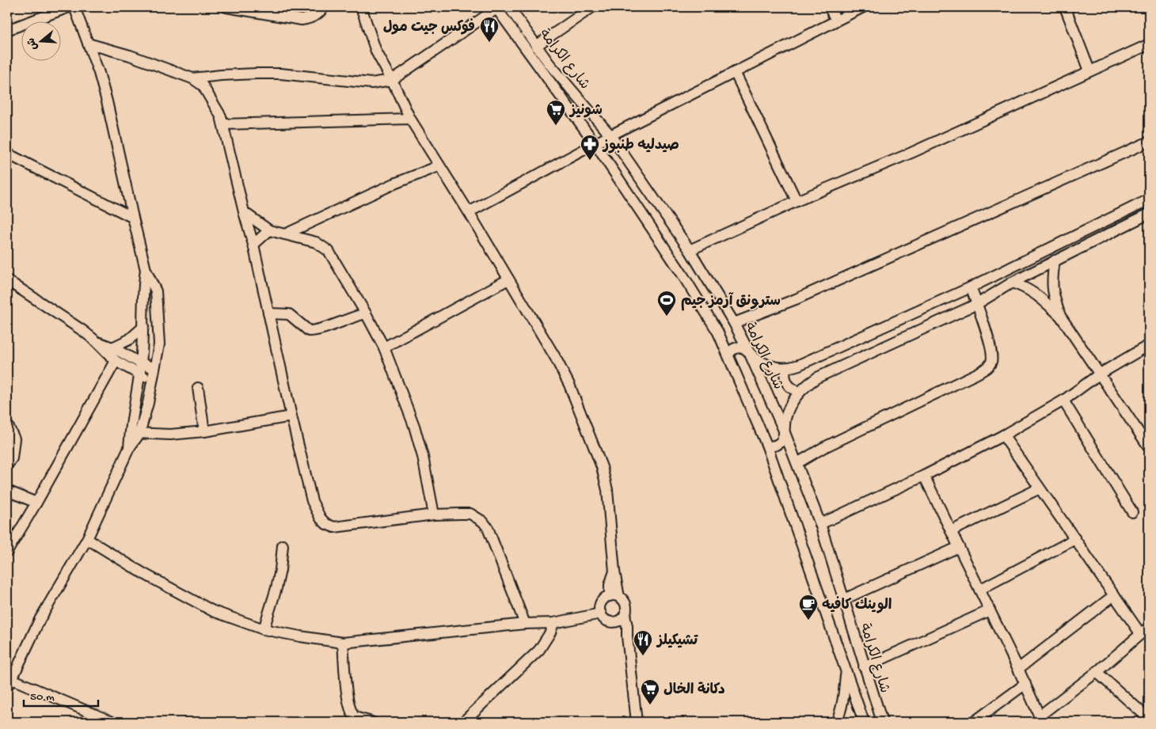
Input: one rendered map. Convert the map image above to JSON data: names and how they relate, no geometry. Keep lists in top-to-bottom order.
{
  "streets": {
    "street": ["شارع الكرامة"]
  },
  "places": {
    "restaurant": ["فوكس جيت مول", "تشيكيلز"],
    "supermarket": ["شونيز", "دكانة الخال"],
    "pharmacy": ["صيدليه طنبوز"],
    "sports": ["سترونق آرمز جيم"],
    "cafe": ["الوينك كافيه"]
  },
  "scale_bar": "50 m",
  "north": "left"
}
